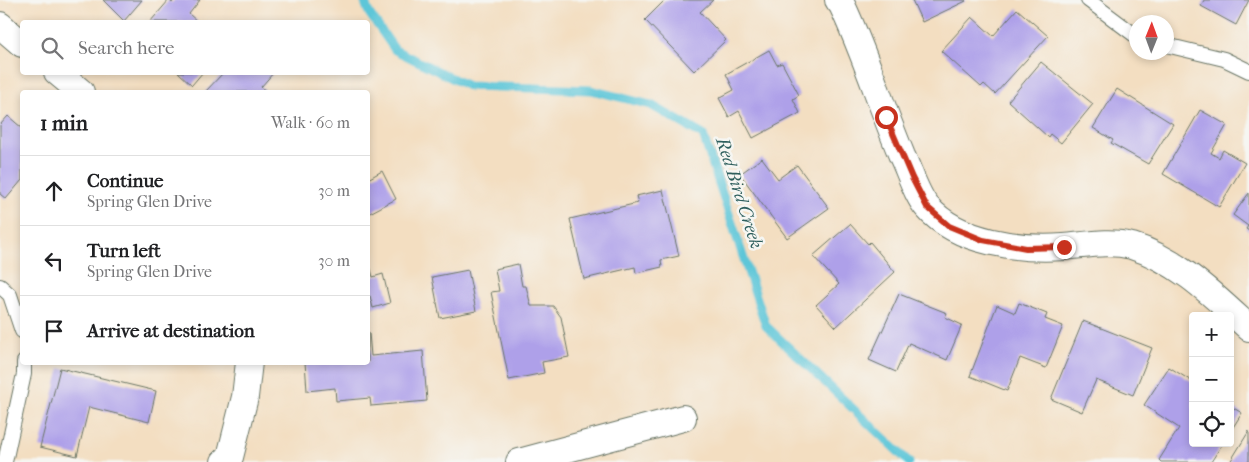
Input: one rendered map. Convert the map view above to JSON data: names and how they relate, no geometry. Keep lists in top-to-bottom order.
{
  "water": ["Red Bird Creek"],
  "north": "top",
  "page": {
    "search": "Search here",
    "heading": ["1 min", "Walk · 60 m"],
    "list": [
      ["Continue", "Spring Glen Drive", "30 m"],
      ["Turn left", "Spring Glen Drive", "30 m"],
      "Arrive at destination"
    ],
    "map_buttons": ["+", "−"]
  }
}
